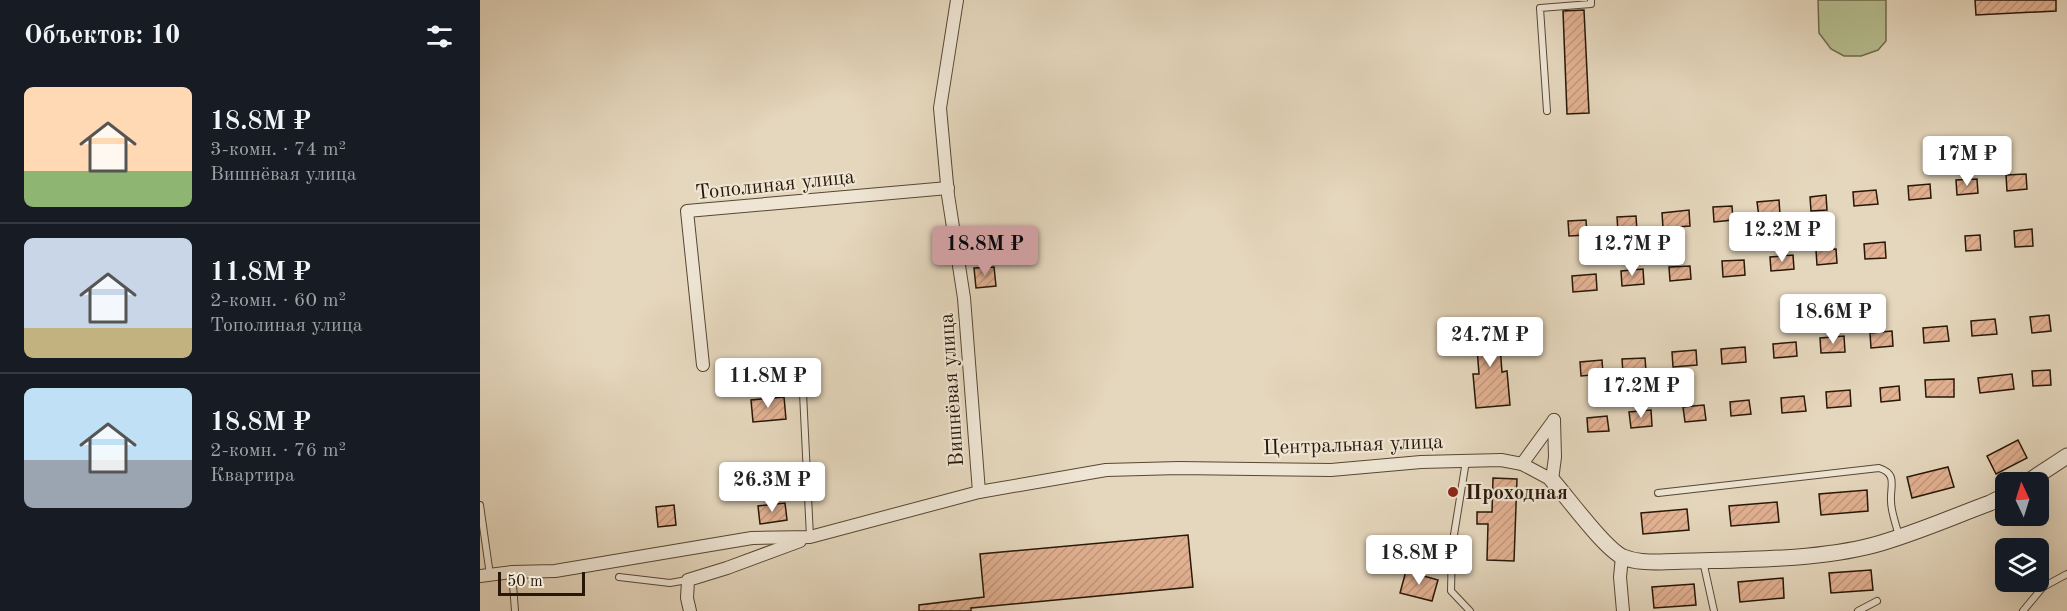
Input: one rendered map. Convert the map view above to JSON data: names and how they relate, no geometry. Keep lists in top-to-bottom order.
{
  "streets": {
    "street": ["Тополиная улица", "Вишнёвая улица", "Центральная улица"]
  },
  "crossings": [
    ["Тополиная улица", "Вишнёвая улица"],
    ["Вишнёвая улица", "Центральная улица"]
  ],
  "places": ["Проходная"],
  "scale_bar": "50 m",
  "north": "top",
  "page": {
    "heading": "Объектов: 10",
    "list": [
      {
        "name": "18.8M ₽",
        "note": "3-комн. · 74 m² · Вишнёвая улица"
      },
      {
        "name": "11.8M ₽",
        "note": "2-комн. · 60 m² · Тополиная улица"
      },
      {
        "name": "18.8M ₽",
        "note": "2-комн. · 76 m² · Квартира"
      }
    ],
    "price": [
      "17M ₽",
      "12.2M ₽",
      "18.8M ₽",
      "12.7M ₽",
      "18.6M ₽",
      "24.7M ₽",
      "11.8M ₽",
      "17.2M ₽",
      "26.3M ₽",
      "18.8M ₽"
    ],
    "scale": "50 m"
  }
}
